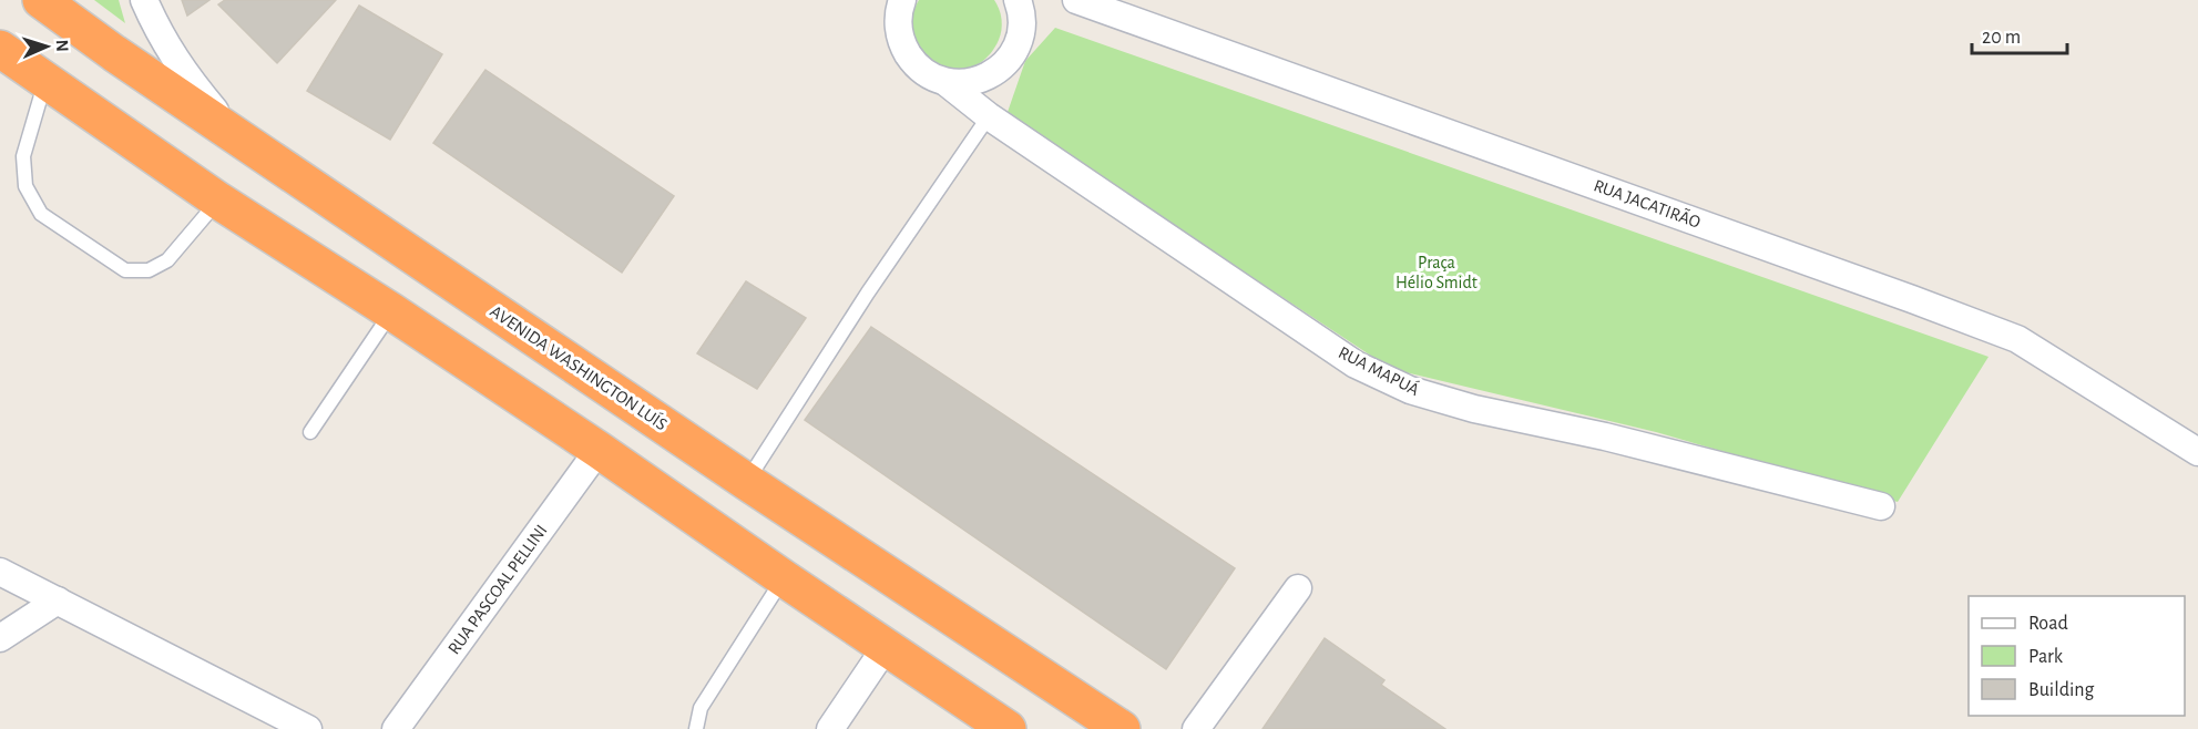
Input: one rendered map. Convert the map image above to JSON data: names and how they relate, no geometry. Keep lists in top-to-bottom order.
{
  "streets": {
    "highway": ["AVENIDA WASHINGTON LUÍS"],
    "street": ["RUA JACATIRÃO", "RUA MAPUÁ", "RUA PASCOAL PELLINI"]
  },
  "parks": ["Praça Hélio Smidt"],
  "legend": ["Road", "Park", "Building"],
  "scale_bar": "20 m",
  "north": "right"
}
